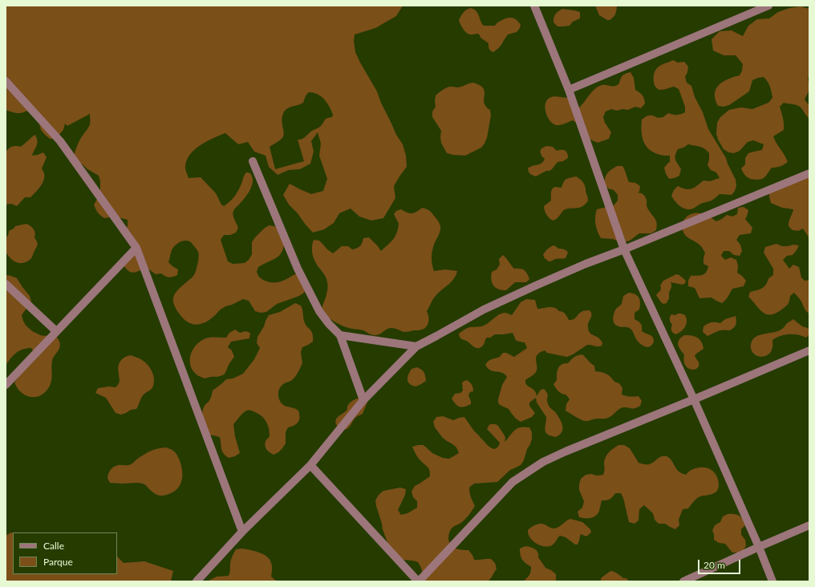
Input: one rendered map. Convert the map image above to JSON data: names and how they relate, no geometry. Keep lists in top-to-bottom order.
{
  "legend": ["Calle", "Parque"],
  "scale_bar": "20 m"
}
